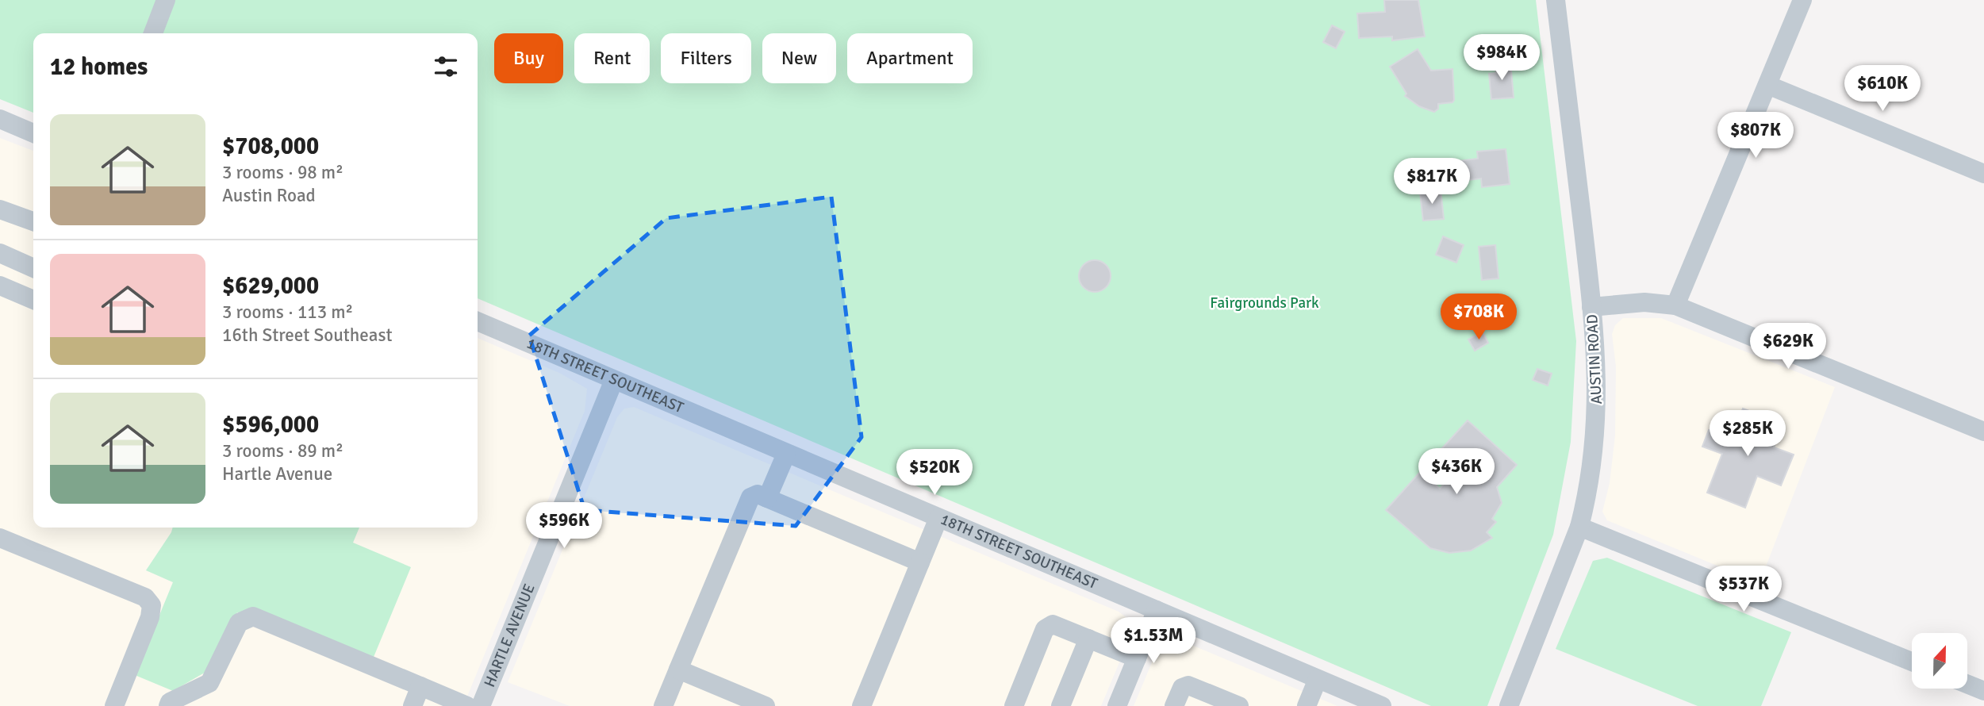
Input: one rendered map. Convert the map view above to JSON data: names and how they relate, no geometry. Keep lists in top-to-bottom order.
{
  "streets": {
    "street": ["AUSTIN ROAD", "18TH STREET SOUTHEAST", "HARTLE AVENUE"]
  },
  "crossings": [
    ["18TH STREET SOUTHEAST", "HARTLE AVENUE"]
  ],
  "parks": ["Fairgrounds Park"],
  "north": "top",
  "page": {
    "chip": [
      "Buy",
      "Rent",
      "Filters",
      "New",
      "Apartment"
    ],
    "heading": "12 homes",
    "price": [
      "$984K",
      "$610K",
      "$807K",
      "$817K",
      "$708K",
      "$629K",
      "$285K",
      "$436K",
      "$520K",
      "$596K",
      "$537K",
      "$1.53M"
    ],
    "list": [
      {
        "name": "$708,000",
        "note": "3 rooms · 98 m² · Austin Road"
      },
      {
        "name": "$629,000",
        "note": "3 rooms · 113 m² · 16th Street Southeast"
      },
      {
        "name": "$596,000",
        "note": "3 rooms · 89 m² · Hartle Avenue"
      }
    ]
  }
}
